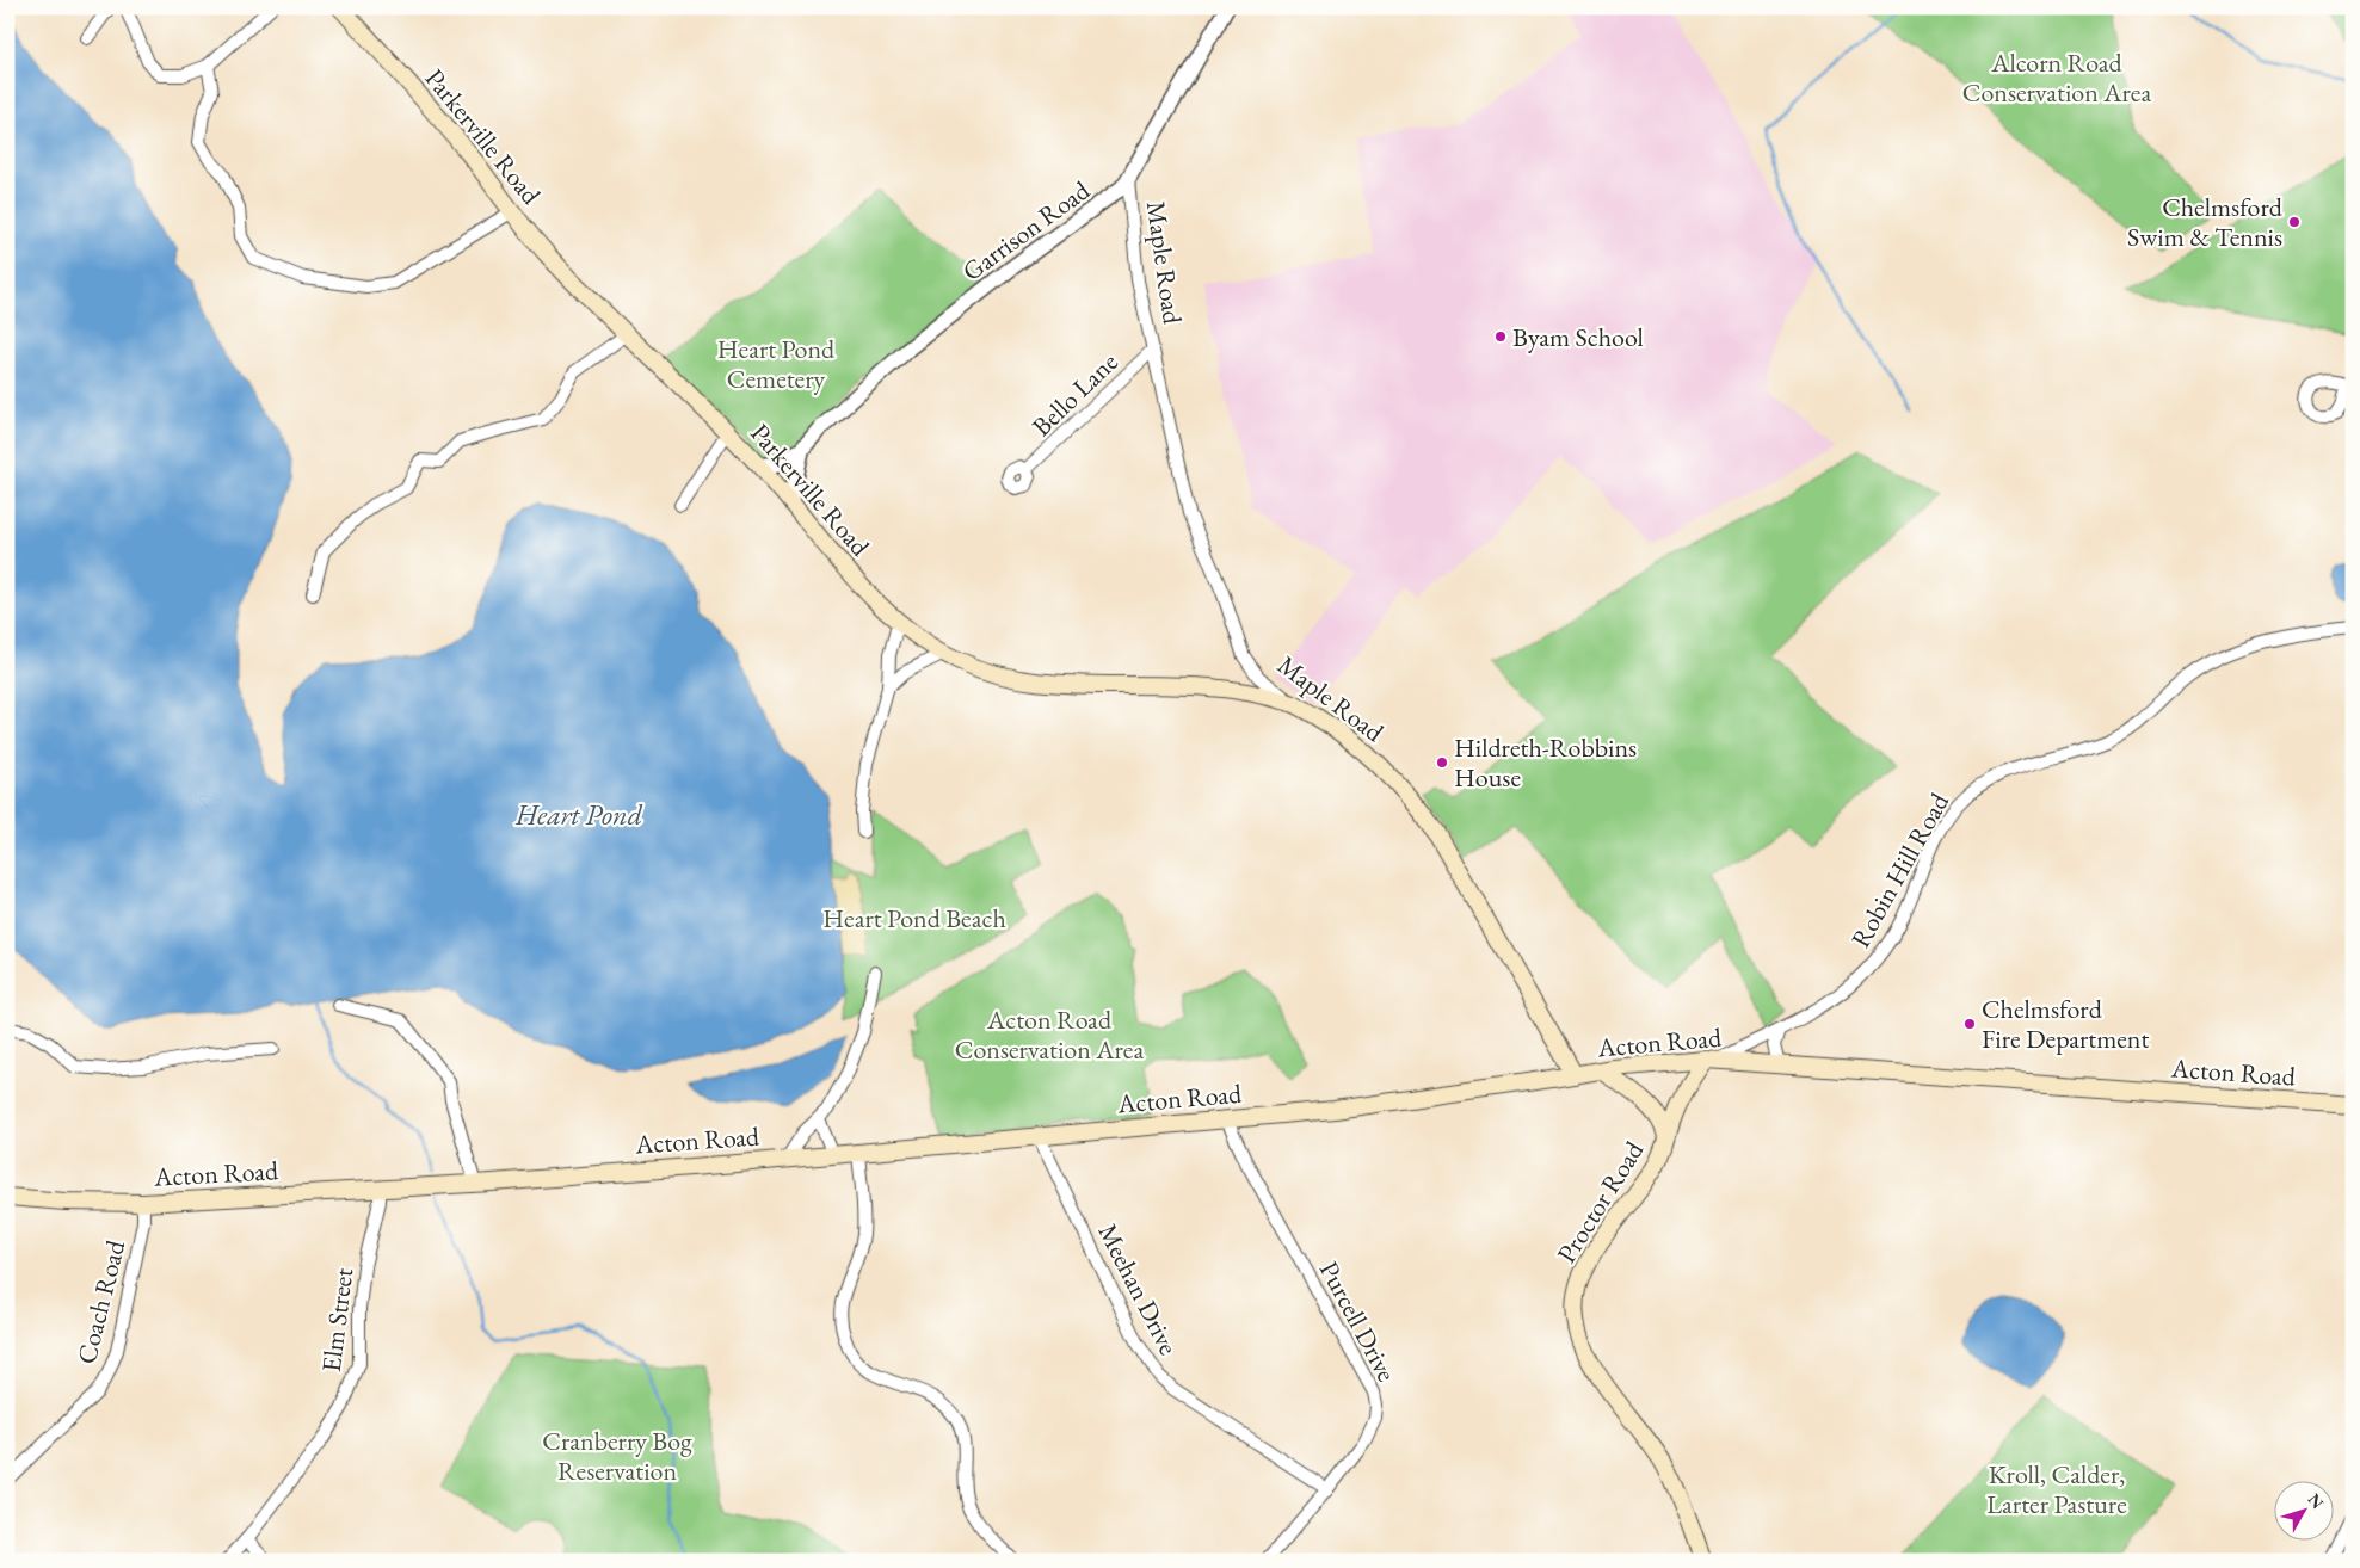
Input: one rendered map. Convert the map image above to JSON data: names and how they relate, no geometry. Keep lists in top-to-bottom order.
{
  "streets": {
    "main road": [
      "Parkerville Road",
      "Maple Road",
      "Acton Road",
      "Proctor Road"
    ],
    "street": [
      "Garrison Road",
      "Bello Lane",
      "Robin Hill Road",
      "Meehan Drive",
      "Coach Road",
      "Elm Street",
      "Purcell Drive"
    ]
  },
  "crossings": [
    ["Parkerville Road", "Garrison Road"],
    ["Parkerville Road", "Maple Road"],
    ["Garrison Road", "Maple Road"],
    ["Maple Road", "Bello Lane"],
    ["Maple Road", "Acton Road"],
    ["Robin Hill Road", "Acton Road"],
    ["Robin Hill Road", "Proctor Road"],
    ["Acton Road", "Proctor Road"],
    ["Acton Road", "Meehan Drive"],
    ["Acton Road", "Coach Road"],
    ["Acton Road", "Elm Street"],
    ["Acton Road", "Purcell Drive"],
    ["Meehan Drive", "Purcell Drive"]
  ],
  "water": ["Heart Pond"],
  "parks": [
    "Alcorn Road Conservation Area",
    "Heart Pond Cemetery",
    "Heart Pond Beach",
    "Acton Road Conservation Area",
    "Cranberry Bog Reservation",
    "Kroll, Calder, Larter Pasture"
  ],
  "places": [
    "Chelmsford Swim & Tennis",
    "Byam School",
    "Hildreth-Robbins House",
    "Chelmsford Fire Department"
  ],
  "north": "top right"
}
